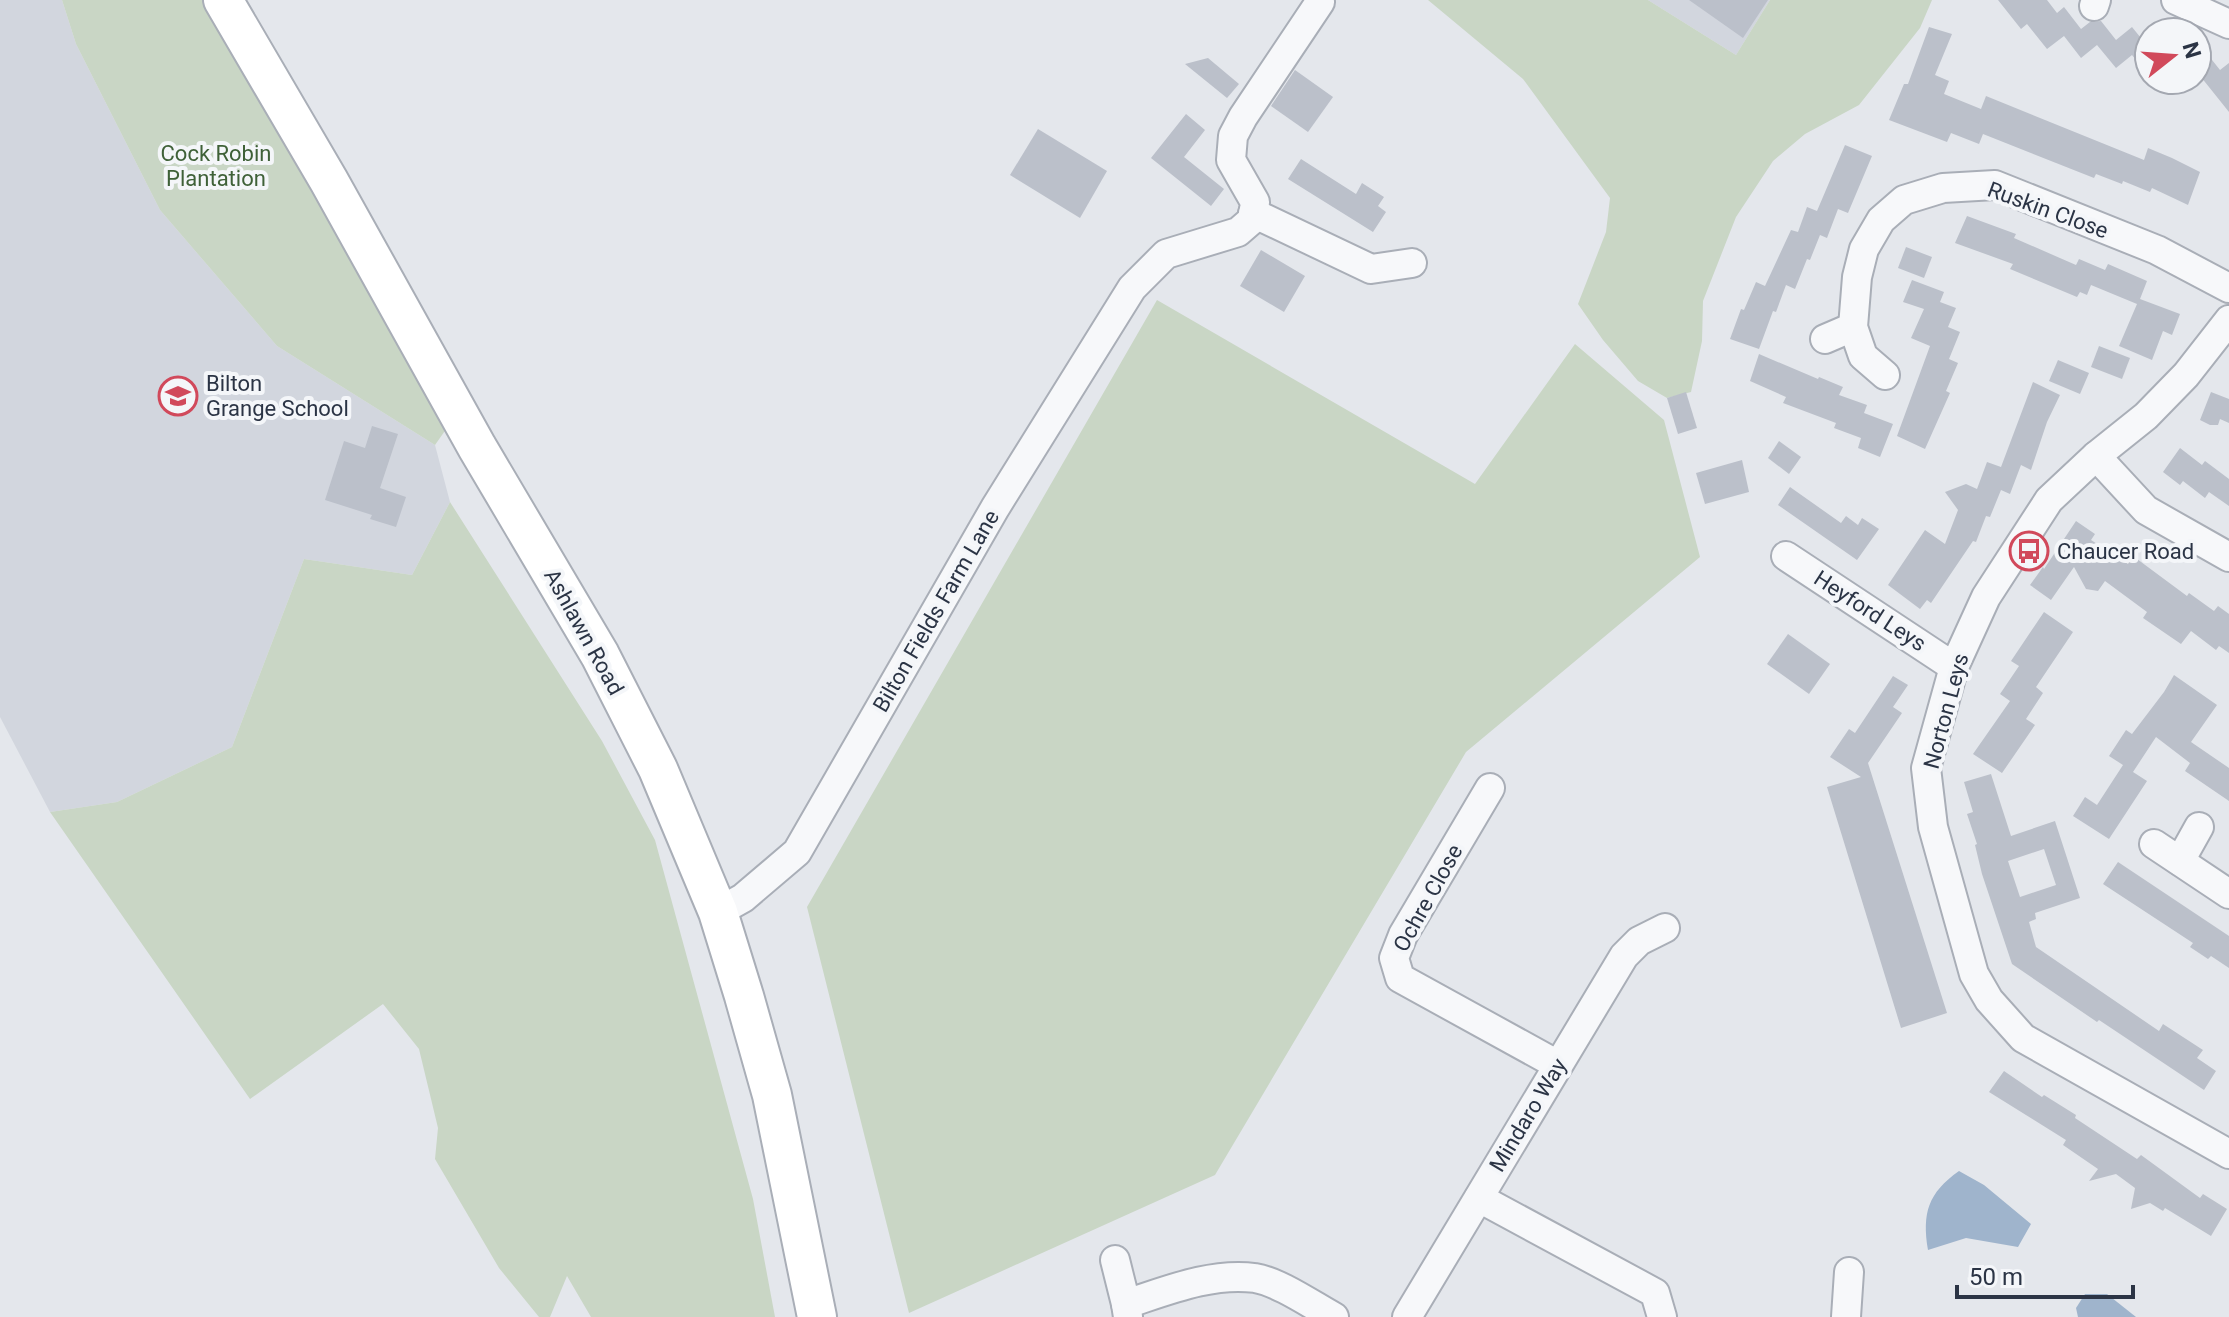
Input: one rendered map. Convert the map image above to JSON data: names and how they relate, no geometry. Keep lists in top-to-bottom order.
{
  "streets": {
    "main road": ["Ashlawn Road"],
    "street": [
      "Ruskin Close",
      "Bilton Fields Farm Lane",
      "Heyford Leys",
      "Norton Leys",
      "Ochre Close",
      "Mindaro Way"
    ]
  },
  "crossings": [
    ["Bilton Fields Farm Lane", "Ashlawn Road"],
    ["Heyford Leys", "Norton Leys"],
    ["Ochre Close", "Mindaro Way"]
  ],
  "parks": ["Cock Robin Plantation"],
  "places": {
    "school or university": ["Bilton Grange School"],
    "bus stop": ["Chaucer Road"]
  },
  "scale_bar": "50 m",
  "north": "right"
}
